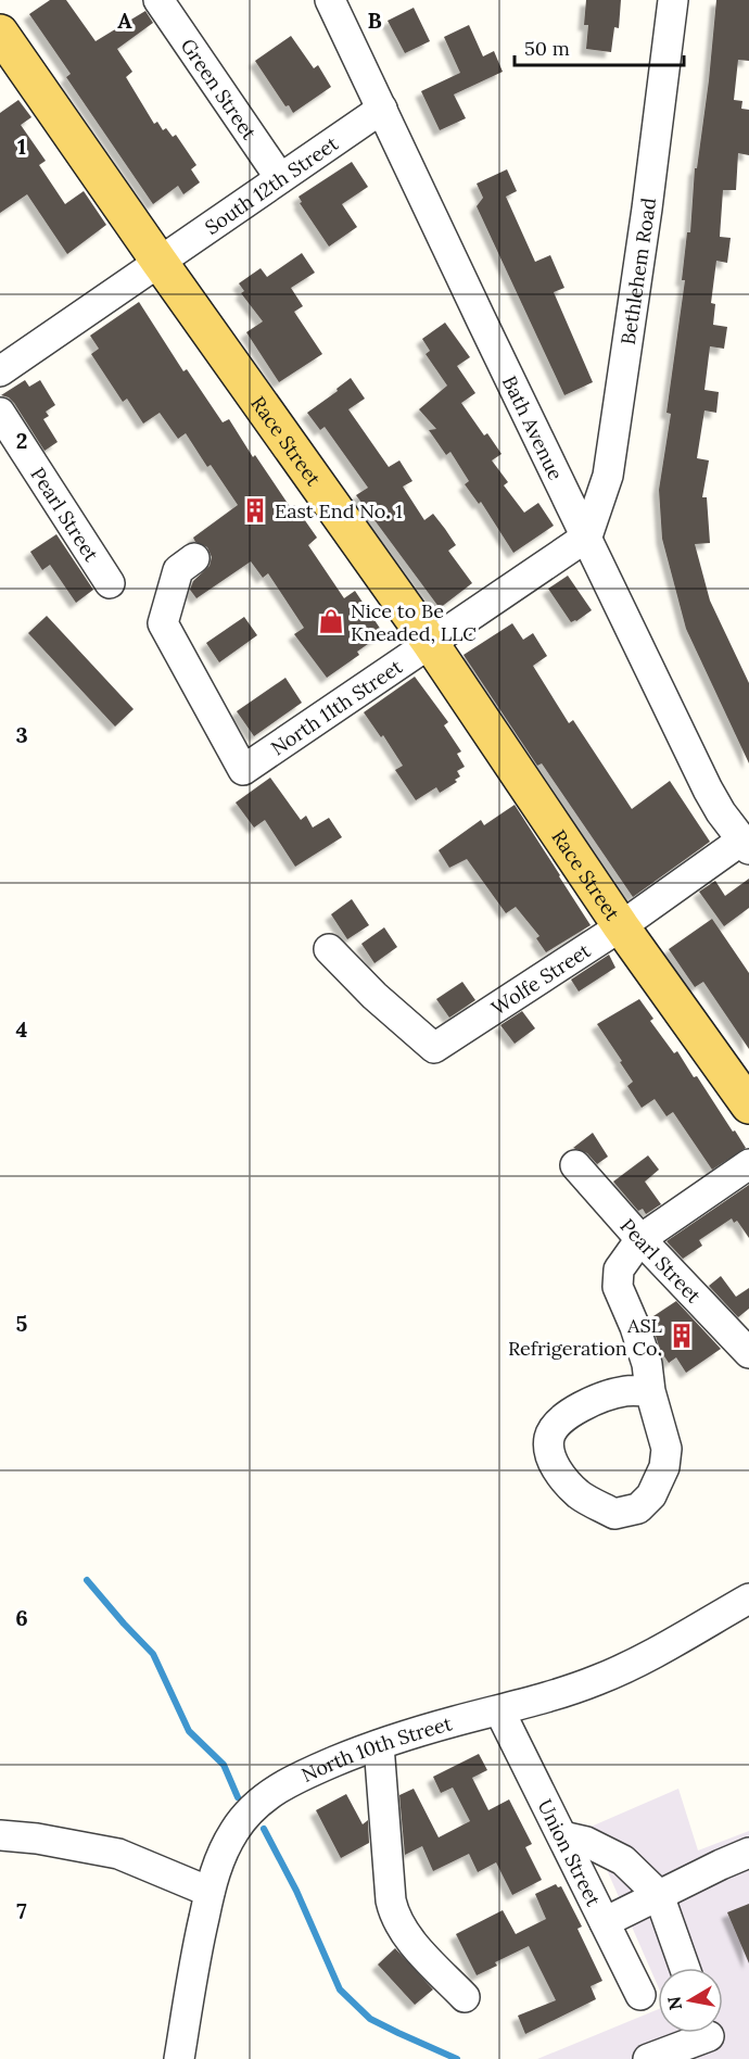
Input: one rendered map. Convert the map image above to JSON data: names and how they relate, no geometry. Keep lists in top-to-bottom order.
{
  "streets": {
    "main road": ["Race Street"],
    "street": [
      "Green Street",
      "South 12th Street",
      "Bethlehem Road",
      "Bath Avenue",
      "Pearl Street",
      "North 11th Street",
      "Wolfe Street",
      "North 10th Street",
      "Union Street"
    ]
  },
  "crossings": [
    ["Green Street", "South 12th Street"],
    ["South 12th Street", "Bath Avenue"],
    ["South 12th Street", "Race Street"],
    ["Bethlehem Road", "Bath Avenue"],
    ["Bethlehem Road", "North 11th Street"],
    ["Bath Avenue", "North 11th Street"],
    ["Bath Avenue", "Wolfe Street"],
    ["Race Street", "North 11th Street"],
    ["Race Street", "Wolfe Street"],
    ["North 10th Street", "Union Street"]
  ],
  "places": {
    "building": ["East End No. 1", "ASL Refrigeration Co."],
    "shop": ["Nice to Be Kneaded, LLC"]
  },
  "scale_bar": "50 m",
  "north": "left",
  "grid": {
    "columns": ["A", "B"],
    "rows": [
      "1",
      "2",
      "3",
      "4",
      "5",
      "6",
      "7"
    ]
  }
}
